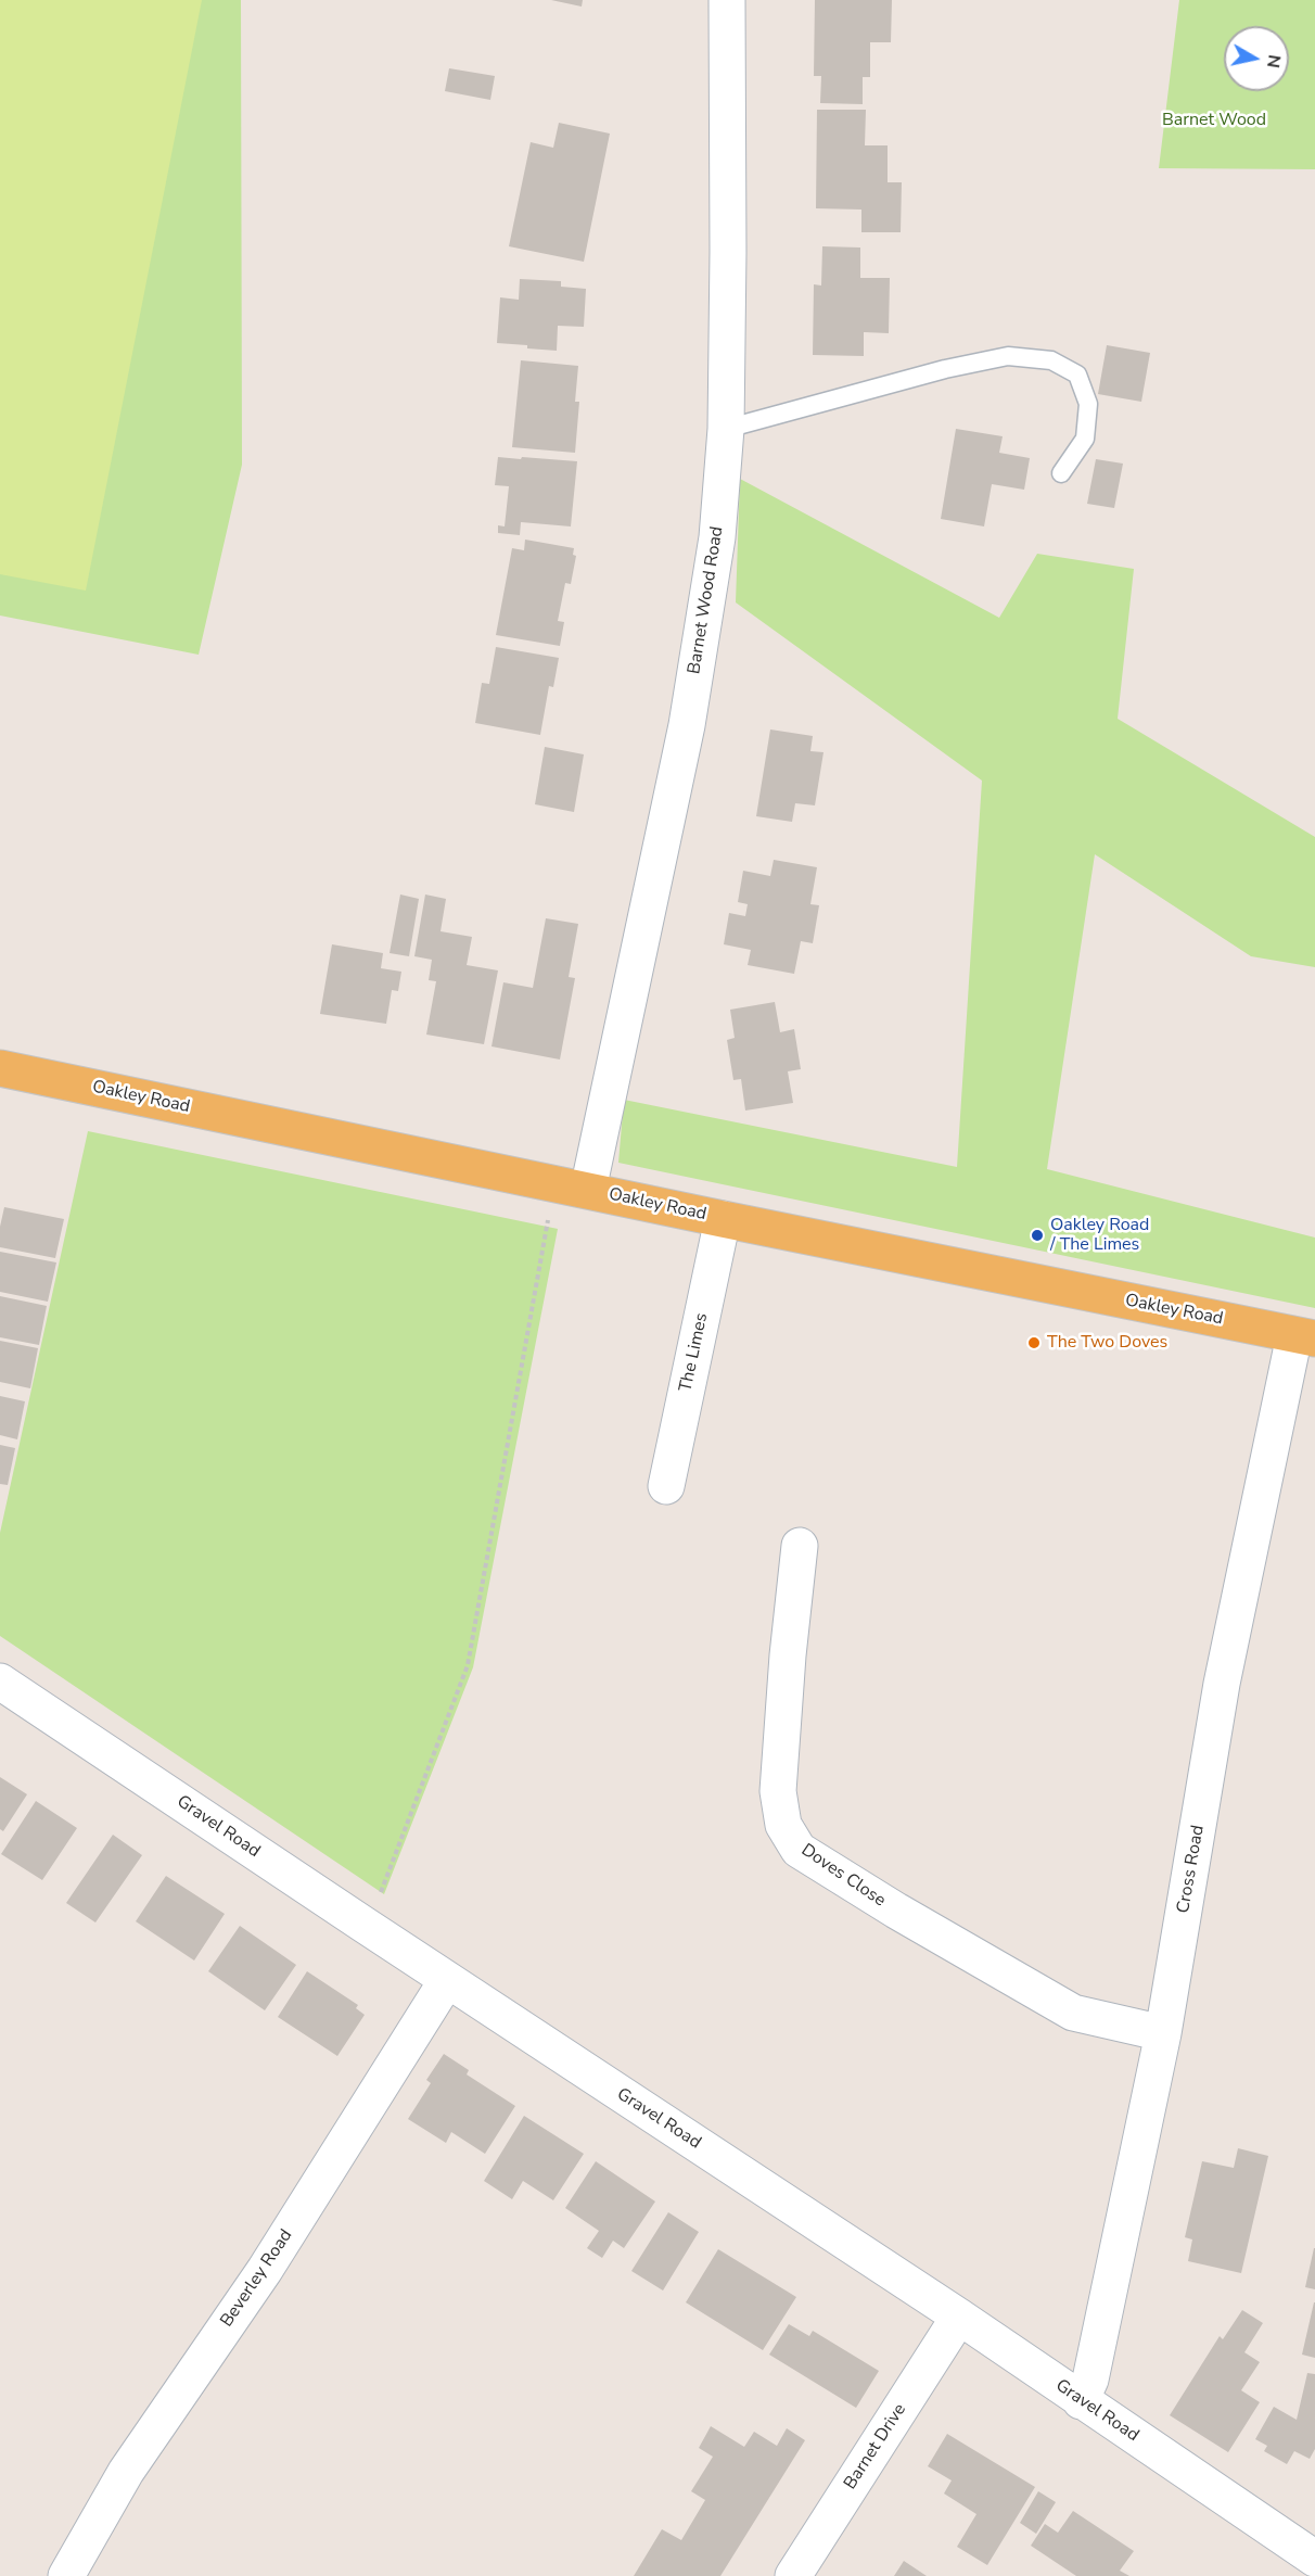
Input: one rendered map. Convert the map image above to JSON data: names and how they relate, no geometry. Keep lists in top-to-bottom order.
{
  "streets": {
    "main road": ["Oakley Road"],
    "street": [
      "Barnet Wood Road",
      "The Limes",
      "Gravel Road",
      "Cross Road",
      "Doves Close",
      "Beverley Road",
      "Barnet Drive"
    ]
  },
  "crossings": [
    ["Barnet Wood Road", "Oakley Road"],
    ["Oakley Road", "The Limes"],
    ["Oakley Road", "Cross Road"],
    ["Gravel Road", "Cross Road"],
    ["Gravel Road", "Beverley Road"],
    ["Gravel Road", "Barnet Drive"],
    ["Cross Road", "Doves Close"]
  ],
  "parks": ["Barnet Wood"],
  "places": ["Oakley Road / The Limes", "The Two Doves"],
  "north": "right"
}
